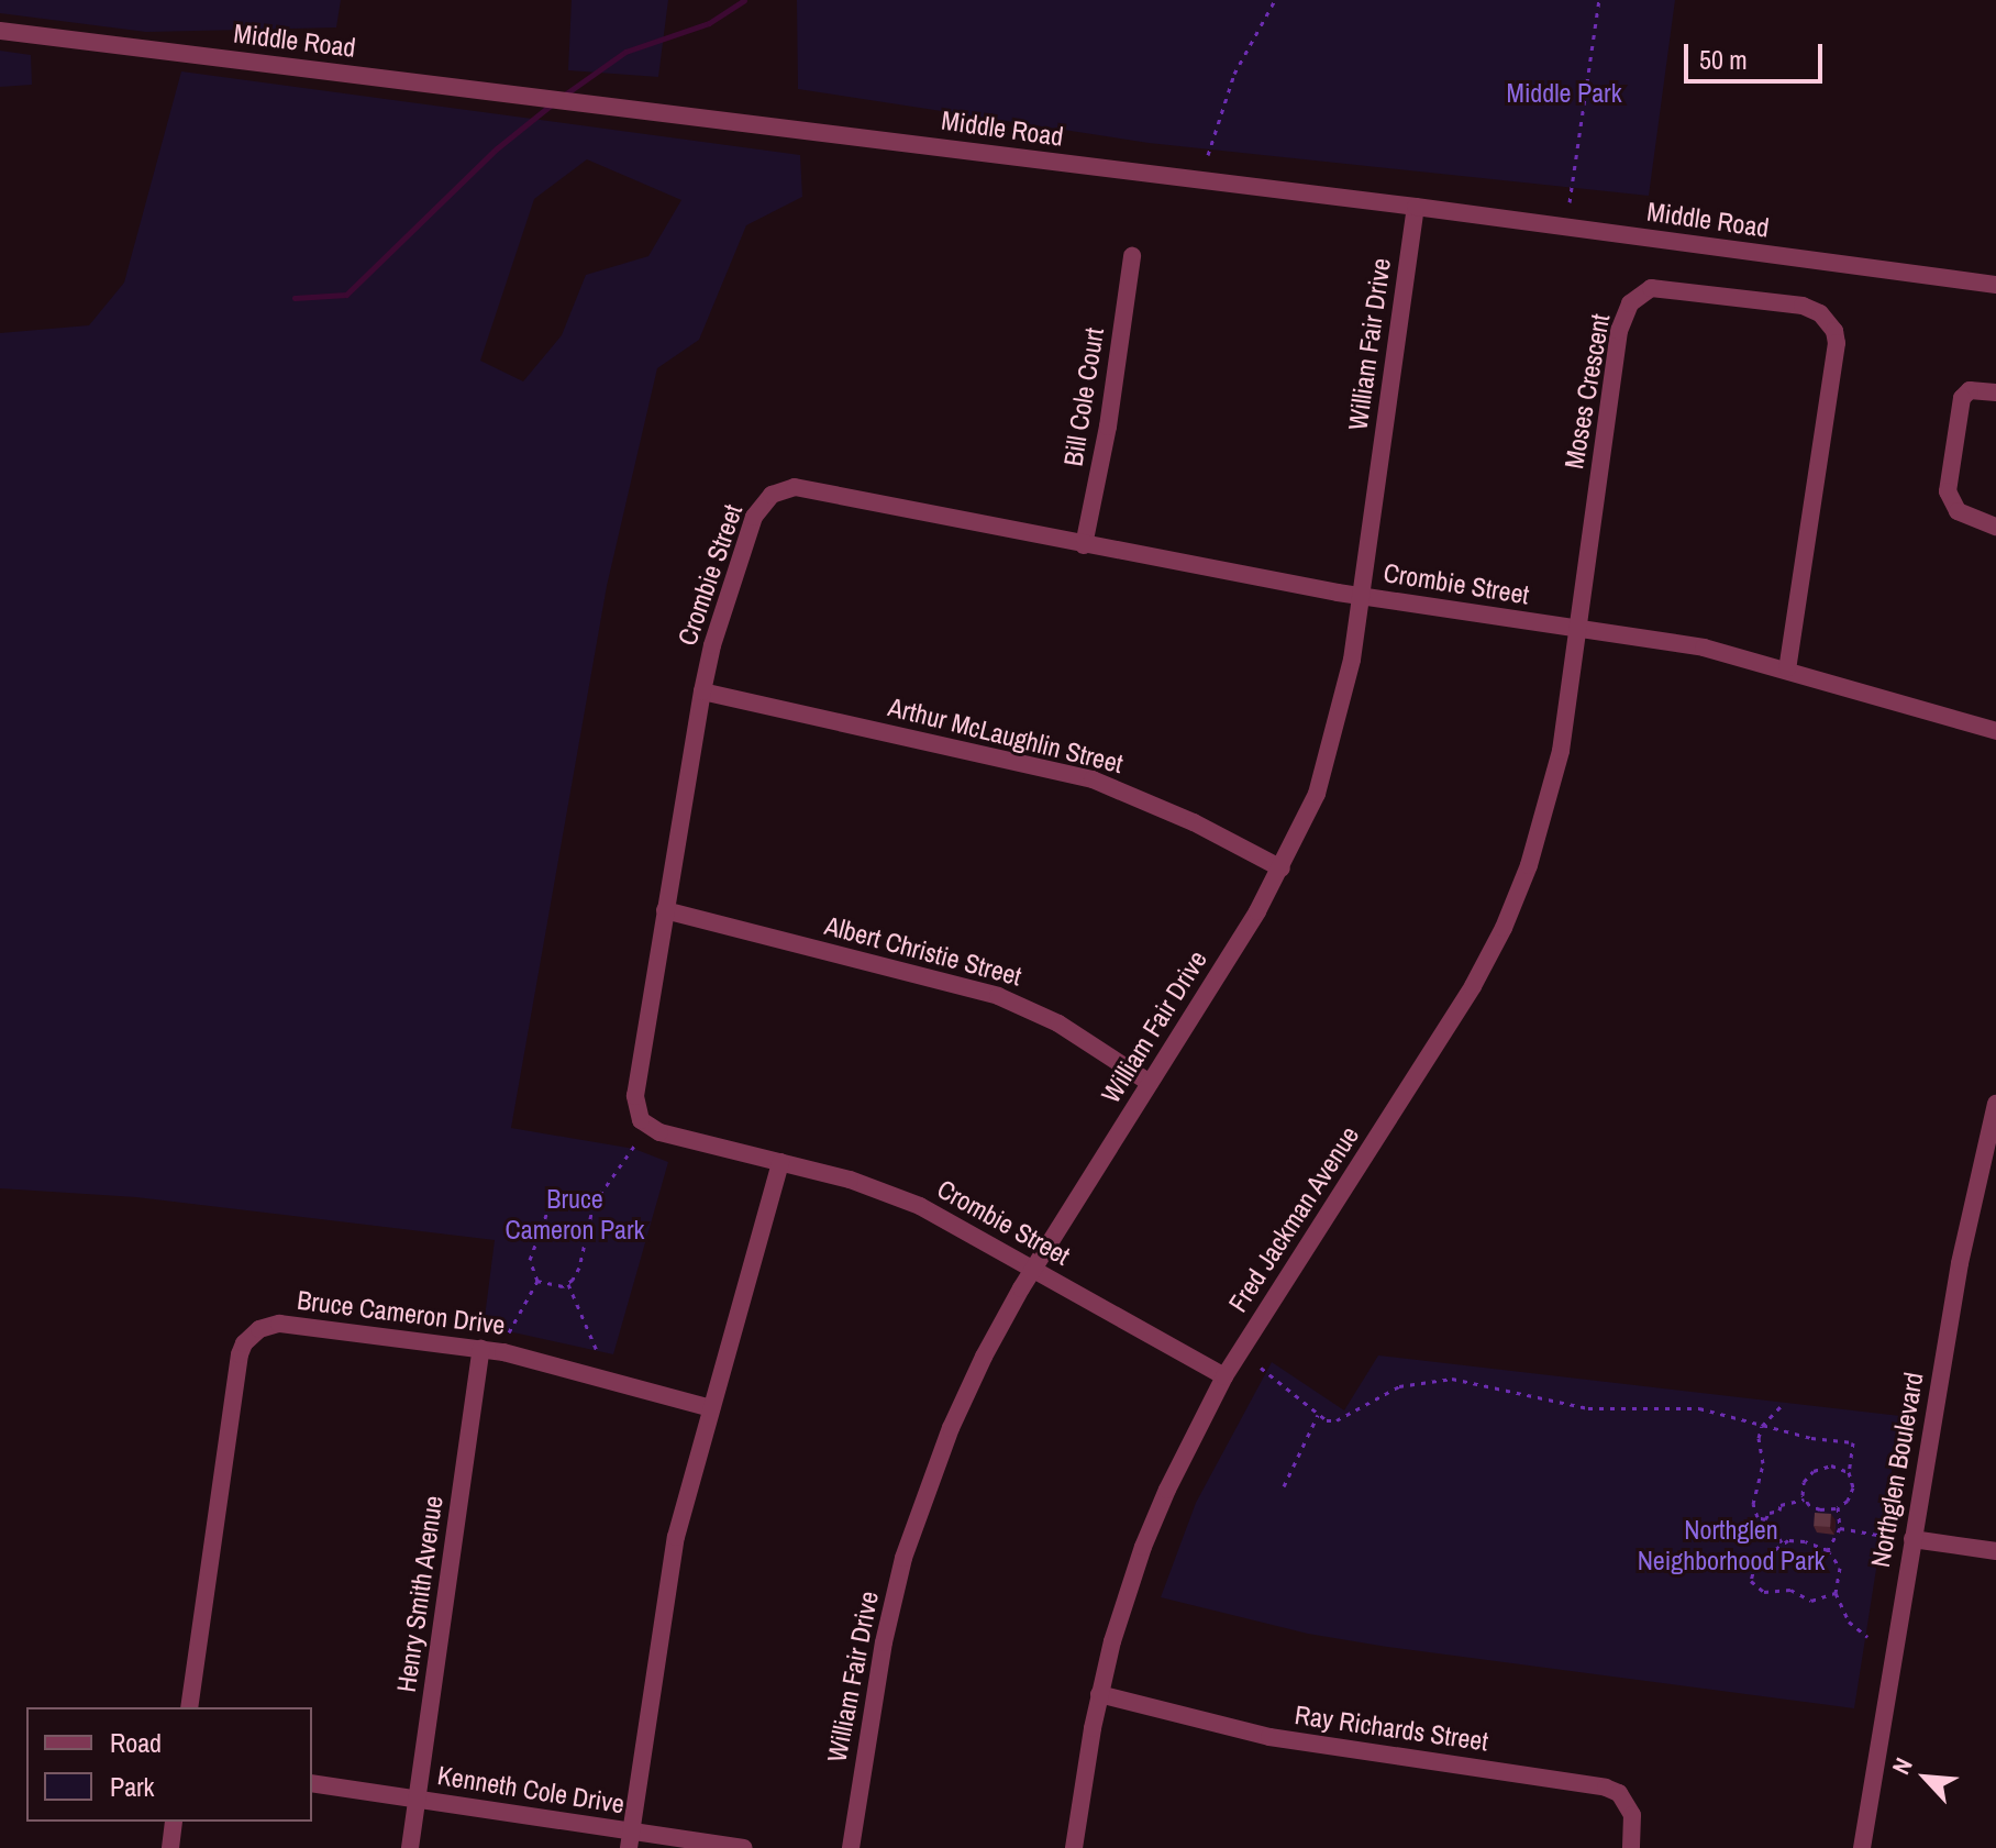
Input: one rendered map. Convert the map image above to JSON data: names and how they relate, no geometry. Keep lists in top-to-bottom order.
{
  "streets": {
    "street": [
      "Middle Road",
      "William Fair Drive",
      "Moses Crescent",
      "Bill Cole Court",
      "Crombie Street",
      "Arthur McLaughlin Street",
      "Albert Christie Street",
      "Fred Jackman Avenue",
      "Bruce Cameron Drive",
      "Northglen Boulevard",
      "Henry Smith Avenue",
      "Ray Richards Street",
      "Kenneth Cole Drive"
    ]
  },
  "crossings": [
    ["Middle Road", "William Fair Drive"],
    ["William Fair Drive", "Crombie Street"],
    ["William Fair Drive", "Arthur McLaughlin Street"],
    ["William Fair Drive", "Albert Christie Street"],
    ["Moses Crescent", "Crombie Street"],
    ["Moses Crescent", "Fred Jackman Avenue"],
    ["Bill Cole Court", "Crombie Street"],
    ["Crombie Street", "Arthur McLaughlin Street"],
    ["Crombie Street", "Albert Christie Street"],
    ["Crombie Street", "Fred Jackman Avenue"],
    ["Fred Jackman Avenue", "Ray Richards Street"],
    ["Bruce Cameron Drive", "Henry Smith Avenue"],
    ["Henry Smith Avenue", "Kenneth Cole Drive"]
  ],
  "parks": ["Middle Park", "Bruce Cameron Park", "Northglen Neighborhood Park"],
  "legend": ["Road", "Park"],
  "scale_bar": "50 m",
  "north": "top left"
}
